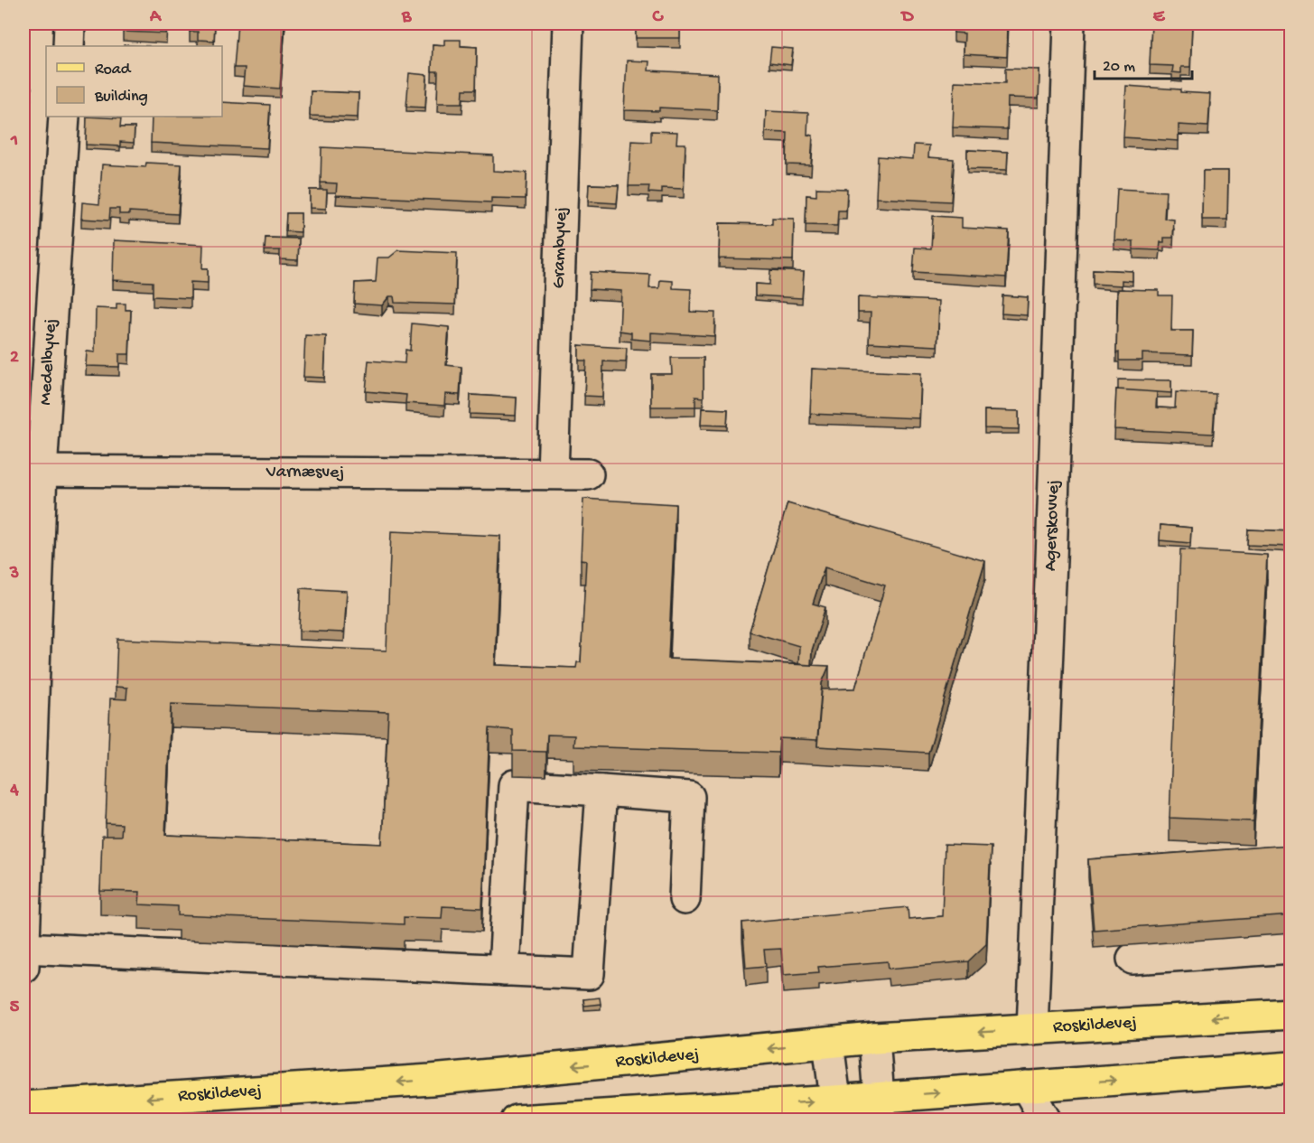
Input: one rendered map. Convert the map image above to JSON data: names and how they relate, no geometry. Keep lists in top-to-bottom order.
{
  "streets": {
    "main road": ["Roskildevej"],
    "street": [
      "Grambyvej",
      "Medelbyvej",
      "Varnæsvej",
      "Agerskovvej"
    ]
  },
  "crossings": [
    ["Grambyvej", "Varnæsvej"],
    ["Medelbyvej", "Varnæsvej"],
    ["Agerskovvej", "Roskildevej"]
  ],
  "legend": ["Road", "Building"],
  "scale_bar": "20 m",
  "grid": {
    "columns": [
      "A",
      "B",
      "C",
      "D",
      "E"
    ],
    "rows": [
      "1",
      "2",
      "3",
      "4",
      "5"
    ]
  }
}
